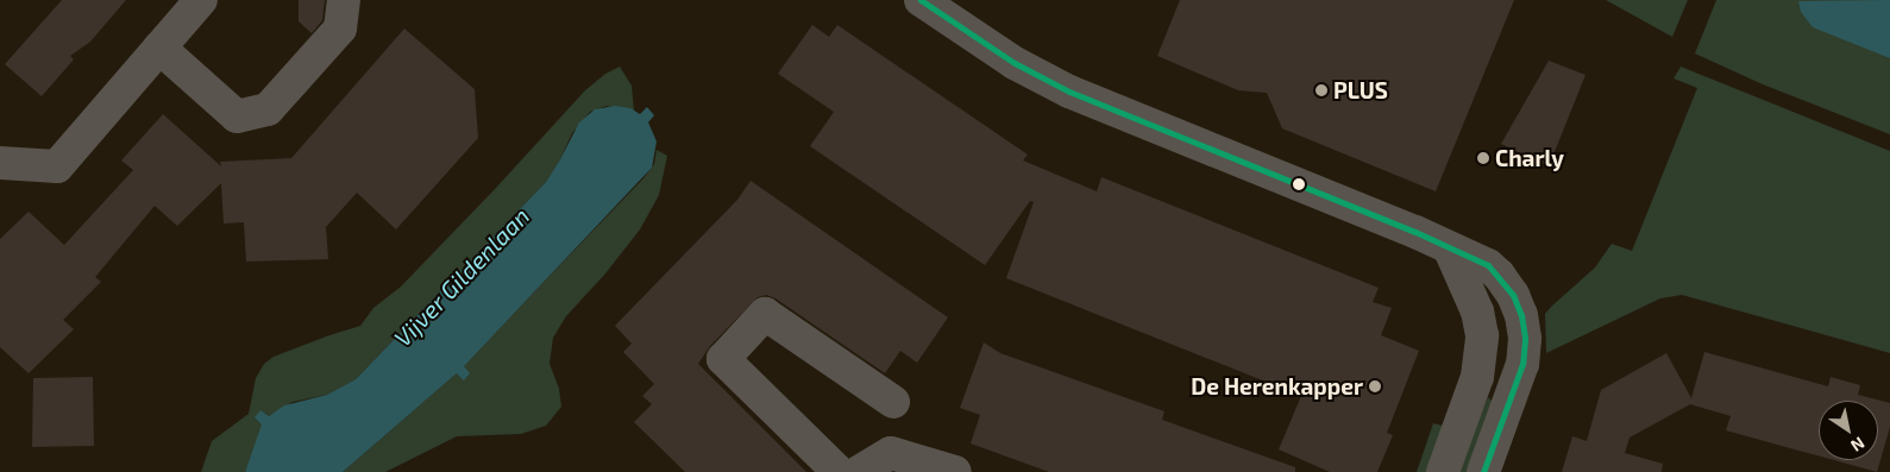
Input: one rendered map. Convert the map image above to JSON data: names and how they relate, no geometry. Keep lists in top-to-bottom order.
{
  "water": ["Vijver Gildenlaan"],
  "places": ["PLUS", "Charly", "De Herenkapper"],
  "north": "bottom right"
}
